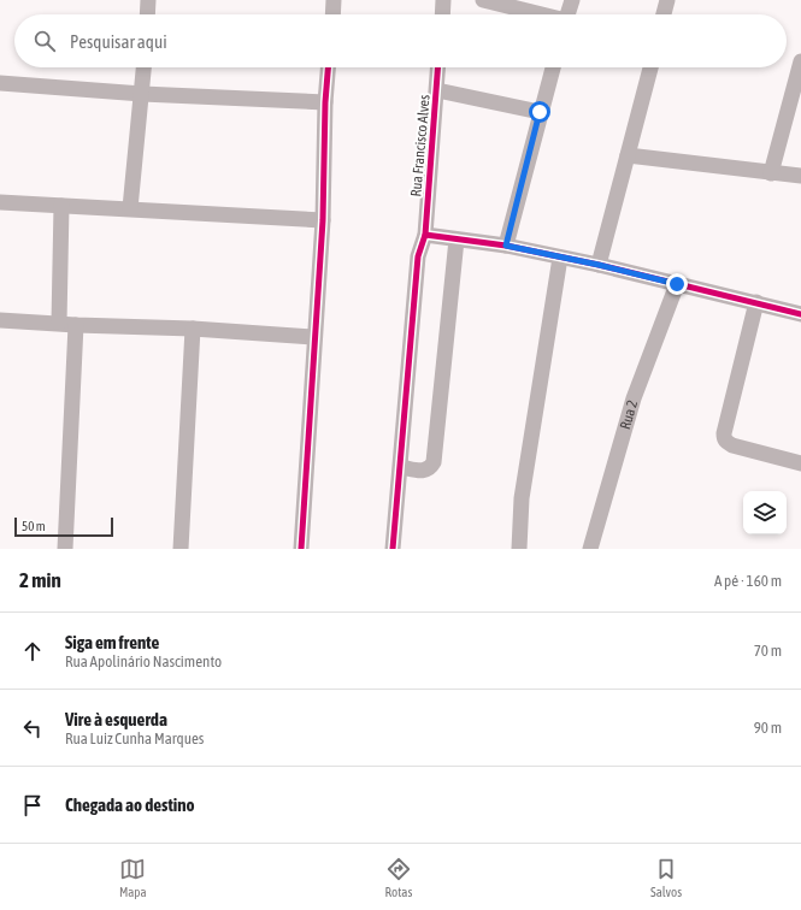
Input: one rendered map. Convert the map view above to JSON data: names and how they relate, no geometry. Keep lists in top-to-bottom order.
{
  "streets": {
    "street": ["Rua Francisco Alves", "Rua 2"]
  },
  "scale_bar": "50 m",
  "page": {
    "search": "Pesquisar aqui",
    "scale": "50 m",
    "heading": ["2 min", "A pé · 160 m"],
    "list": [
      ["Siga em frente", "Rua Apolinário Nascimento", "70 m"],
      ["Vire à esquerda", "Rua Luiz Cunha Marques", "90 m"],
      "Chegada ao destino"
    ],
    "nav": ["Mapa", "Rotas", "Salvos"]
  }
}
